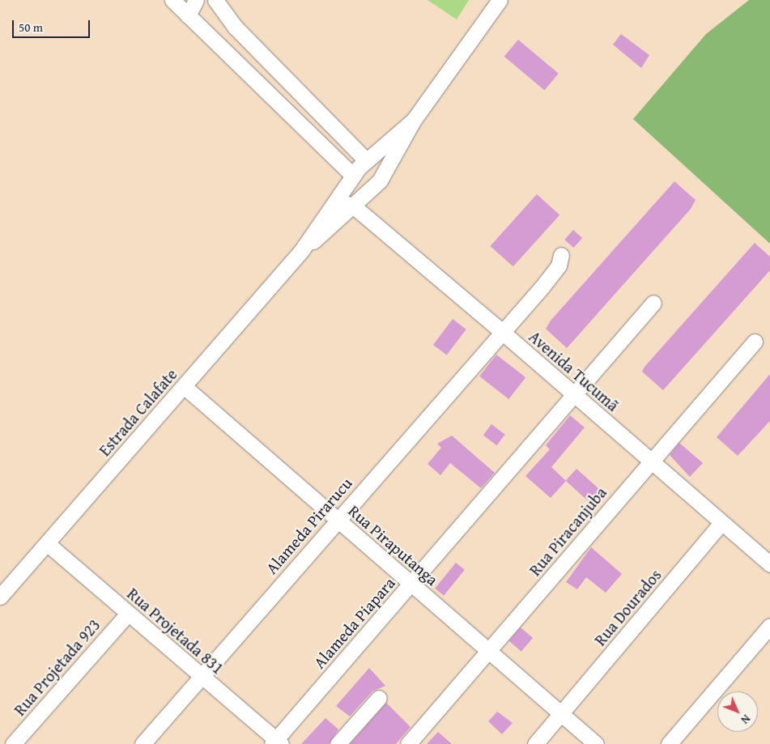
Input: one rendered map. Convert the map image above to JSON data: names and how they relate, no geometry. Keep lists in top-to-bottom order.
{
  "streets": {
    "street": [
      "Avenida Tucumã",
      "Estrada Calafate",
      "Alameda Pirarucu",
      "Rua Piracanjuba",
      "Rua Piraputanga",
      "Rua Dourados",
      "Alameda Piapara",
      "Rua Projetada 831",
      "Rua Projetada 923"
    ]
  },
  "crossings": [
    ["Avenida Tucumã", "Estrada Calafate"],
    ["Avenida Tucumã", "Alameda Pirarucu"],
    ["Avenida Tucumã", "Rua Piracanjuba"],
    ["Avenida Tucumã", "Rua Dourados"],
    ["Avenida Tucumã", "Alameda Piapara"],
    ["Estrada Calafate", "Rua Piraputanga"],
    ["Estrada Calafate", "Rua Projetada 831"],
    ["Alameda Pirarucu", "Rua Piraputanga"],
    ["Alameda Pirarucu", "Rua Projetada 831"],
    ["Rua Piracanjuba", "Rua Piraputanga"],
    ["Rua Piraputanga", "Rua Dourados"],
    ["Rua Piraputanga", "Alameda Piapara"],
    ["Alameda Piapara", "Rua Projetada 831"],
    ["Rua Projetada 831", "Rua Projetada 923"]
  ],
  "scale_bar": "50 m",
  "north": "bottom right"
}
